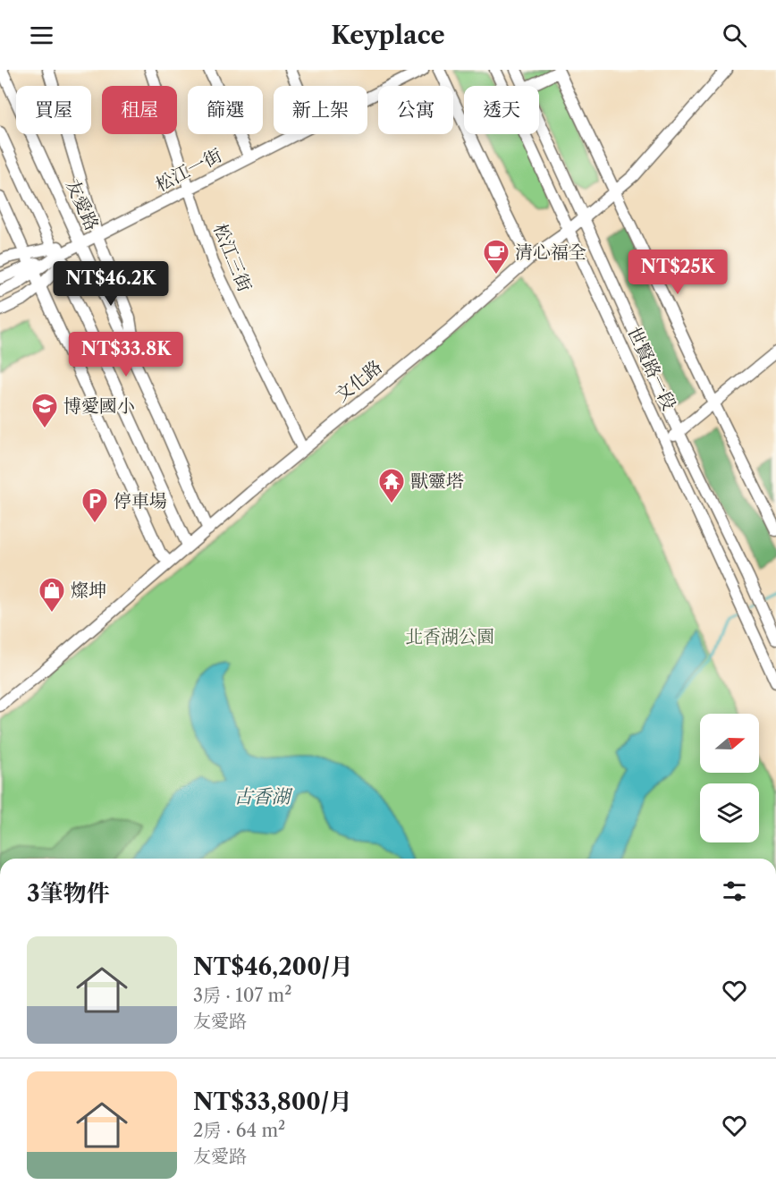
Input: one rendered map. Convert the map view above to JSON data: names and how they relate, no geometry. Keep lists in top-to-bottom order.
{
  "streets": {
    "street": [
      "松江一街",
      "友愛路",
      "松江三街",
      "世賢路一段",
      "文化路"
    ]
  },
  "crossings": [
    ["松江一街", "友愛路"],
    ["松江一街", "松江三街"],
    ["友愛路", "文化路"],
    ["松江三街", "文化路"],
    ["世賢路一段", "文化路"]
  ],
  "water": ["古香湖"],
  "parks": ["北香湖公園"],
  "places": {
    "cafe": ["清心福全"],
    "school or university": ["博愛國小"],
    "temple": ["獸靈塔"],
    "parking": ["停車場"],
    "shop": ["燦坤"]
  },
  "north": "right",
  "page": {
    "header": "Keyplace",
    "chip": [
      "買屋",
      "租屋",
      "篩選",
      "新上架",
      "公寓",
      "透天"
    ],
    "price": ["NT$25K", "NT$46.2K", "NT$33.8K"],
    "heading": "3筆物件",
    "list": [
      {
        "name": "NT$46,200/月",
        "note": "3房 · 107 m² · 友愛路"
      },
      {
        "name": "NT$33,800/月",
        "note": "2房 · 64 m² · 友愛路"
      }
    ]
  }
}
